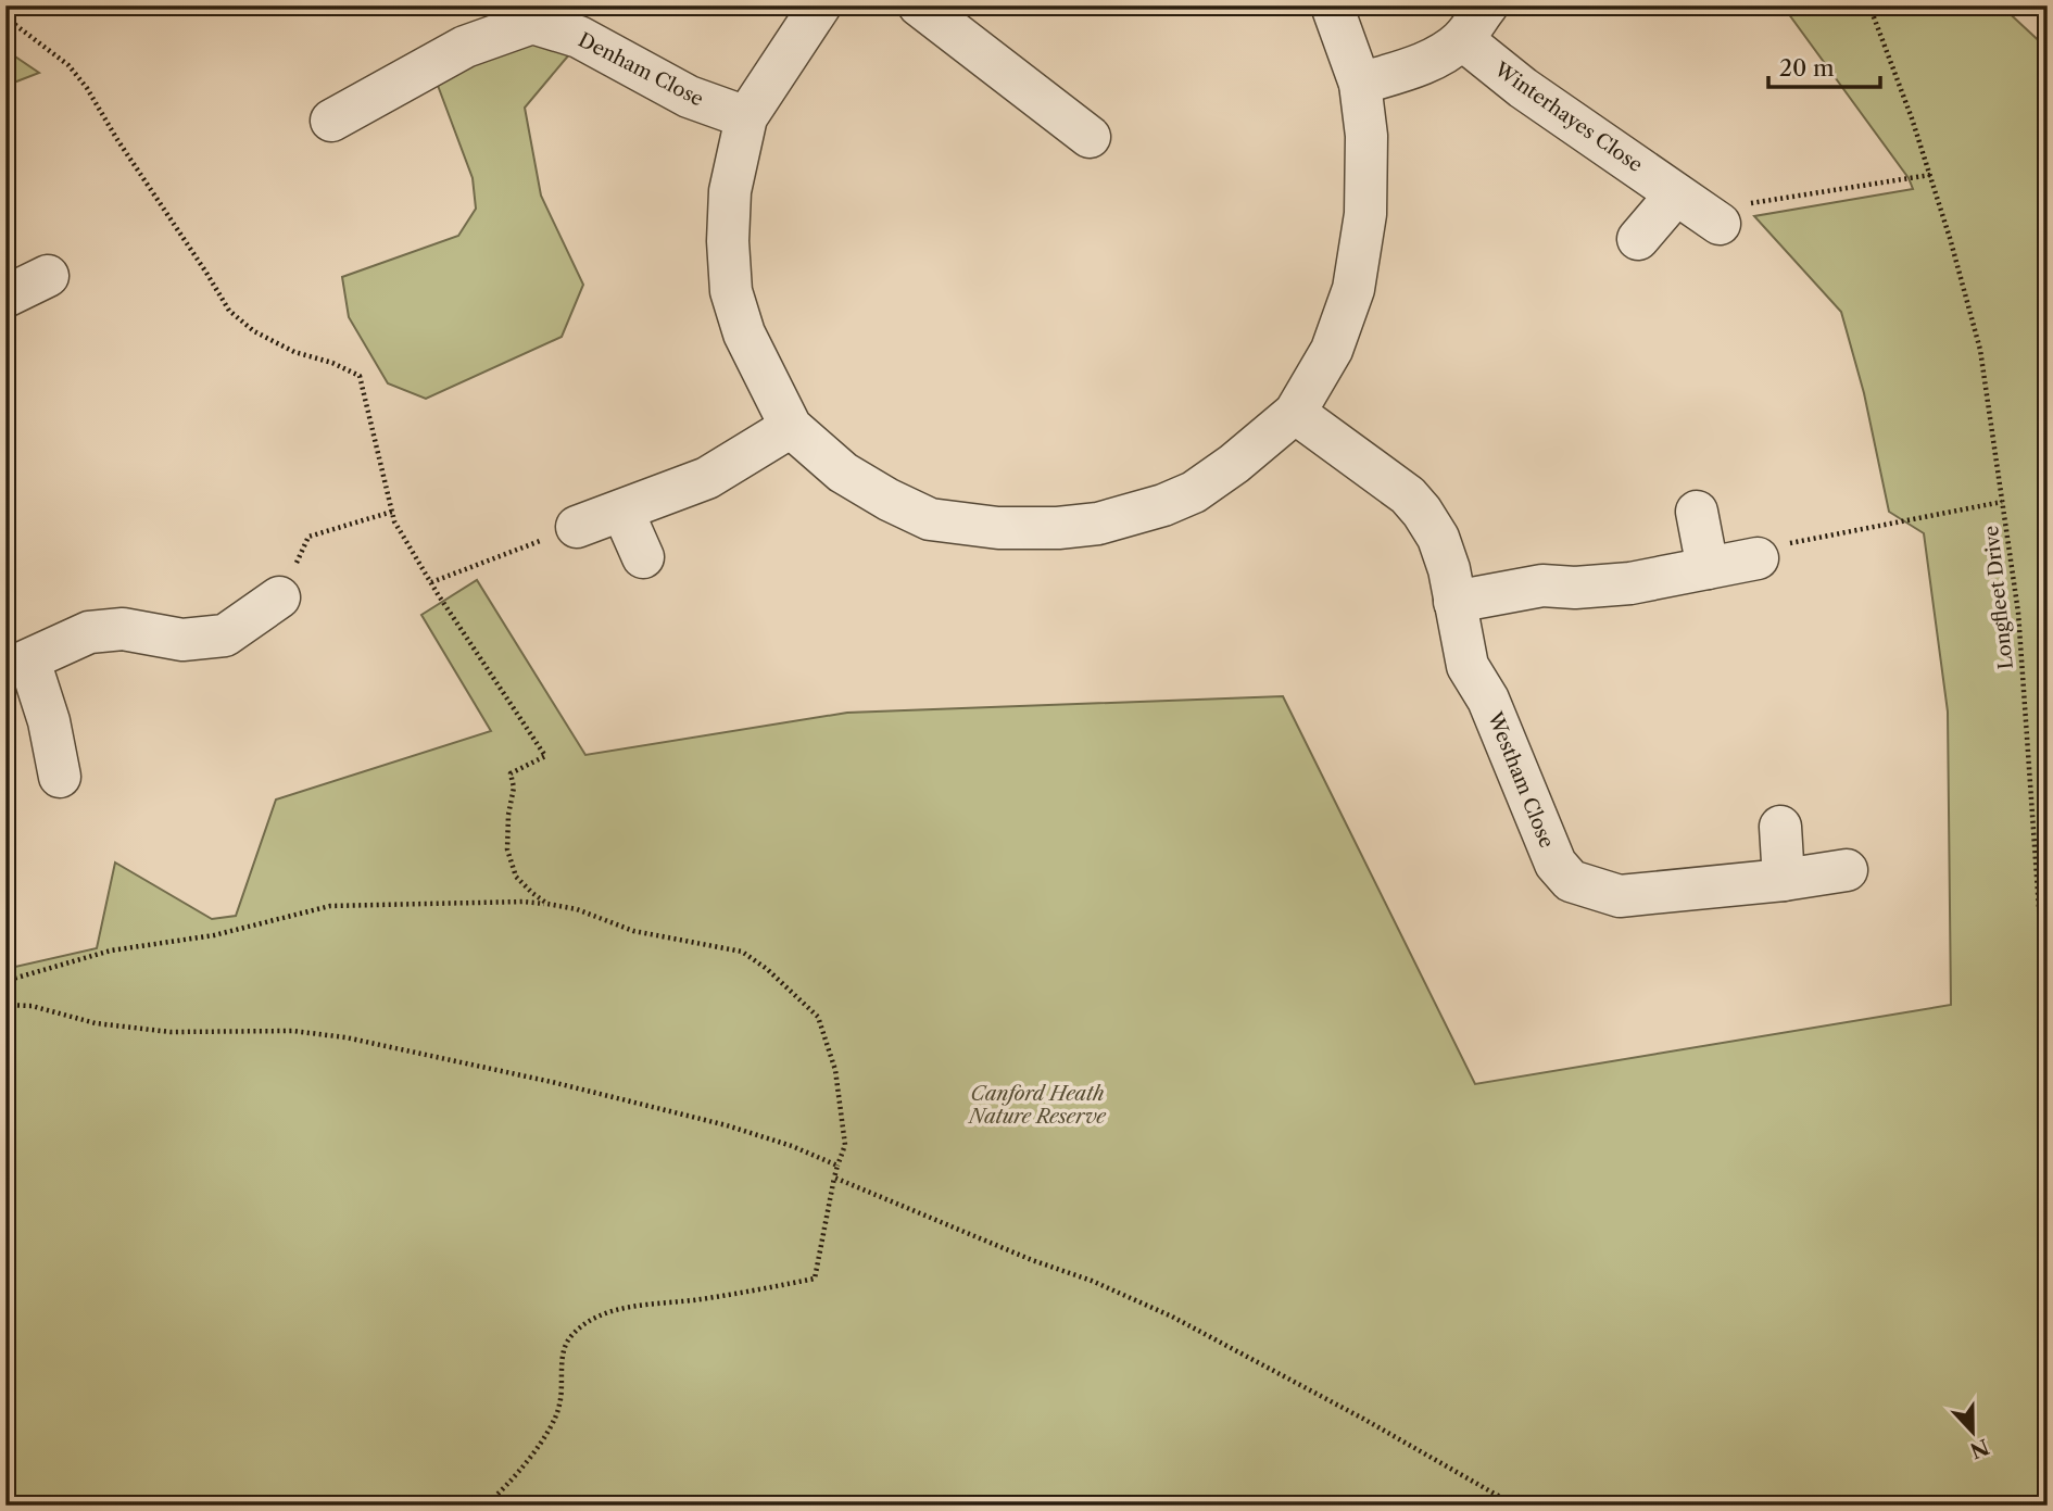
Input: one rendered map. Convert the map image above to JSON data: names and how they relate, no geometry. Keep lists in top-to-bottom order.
{
  "streets": {
    "street": ["Denham Close", "Winterhayes Close", "Westham Close"],
    "path": ["Longfleet Drive"]
  },
  "parks": ["Canford Heath Nature Reserve"],
  "scale_bar": "20 m",
  "north": "bottom"
}
